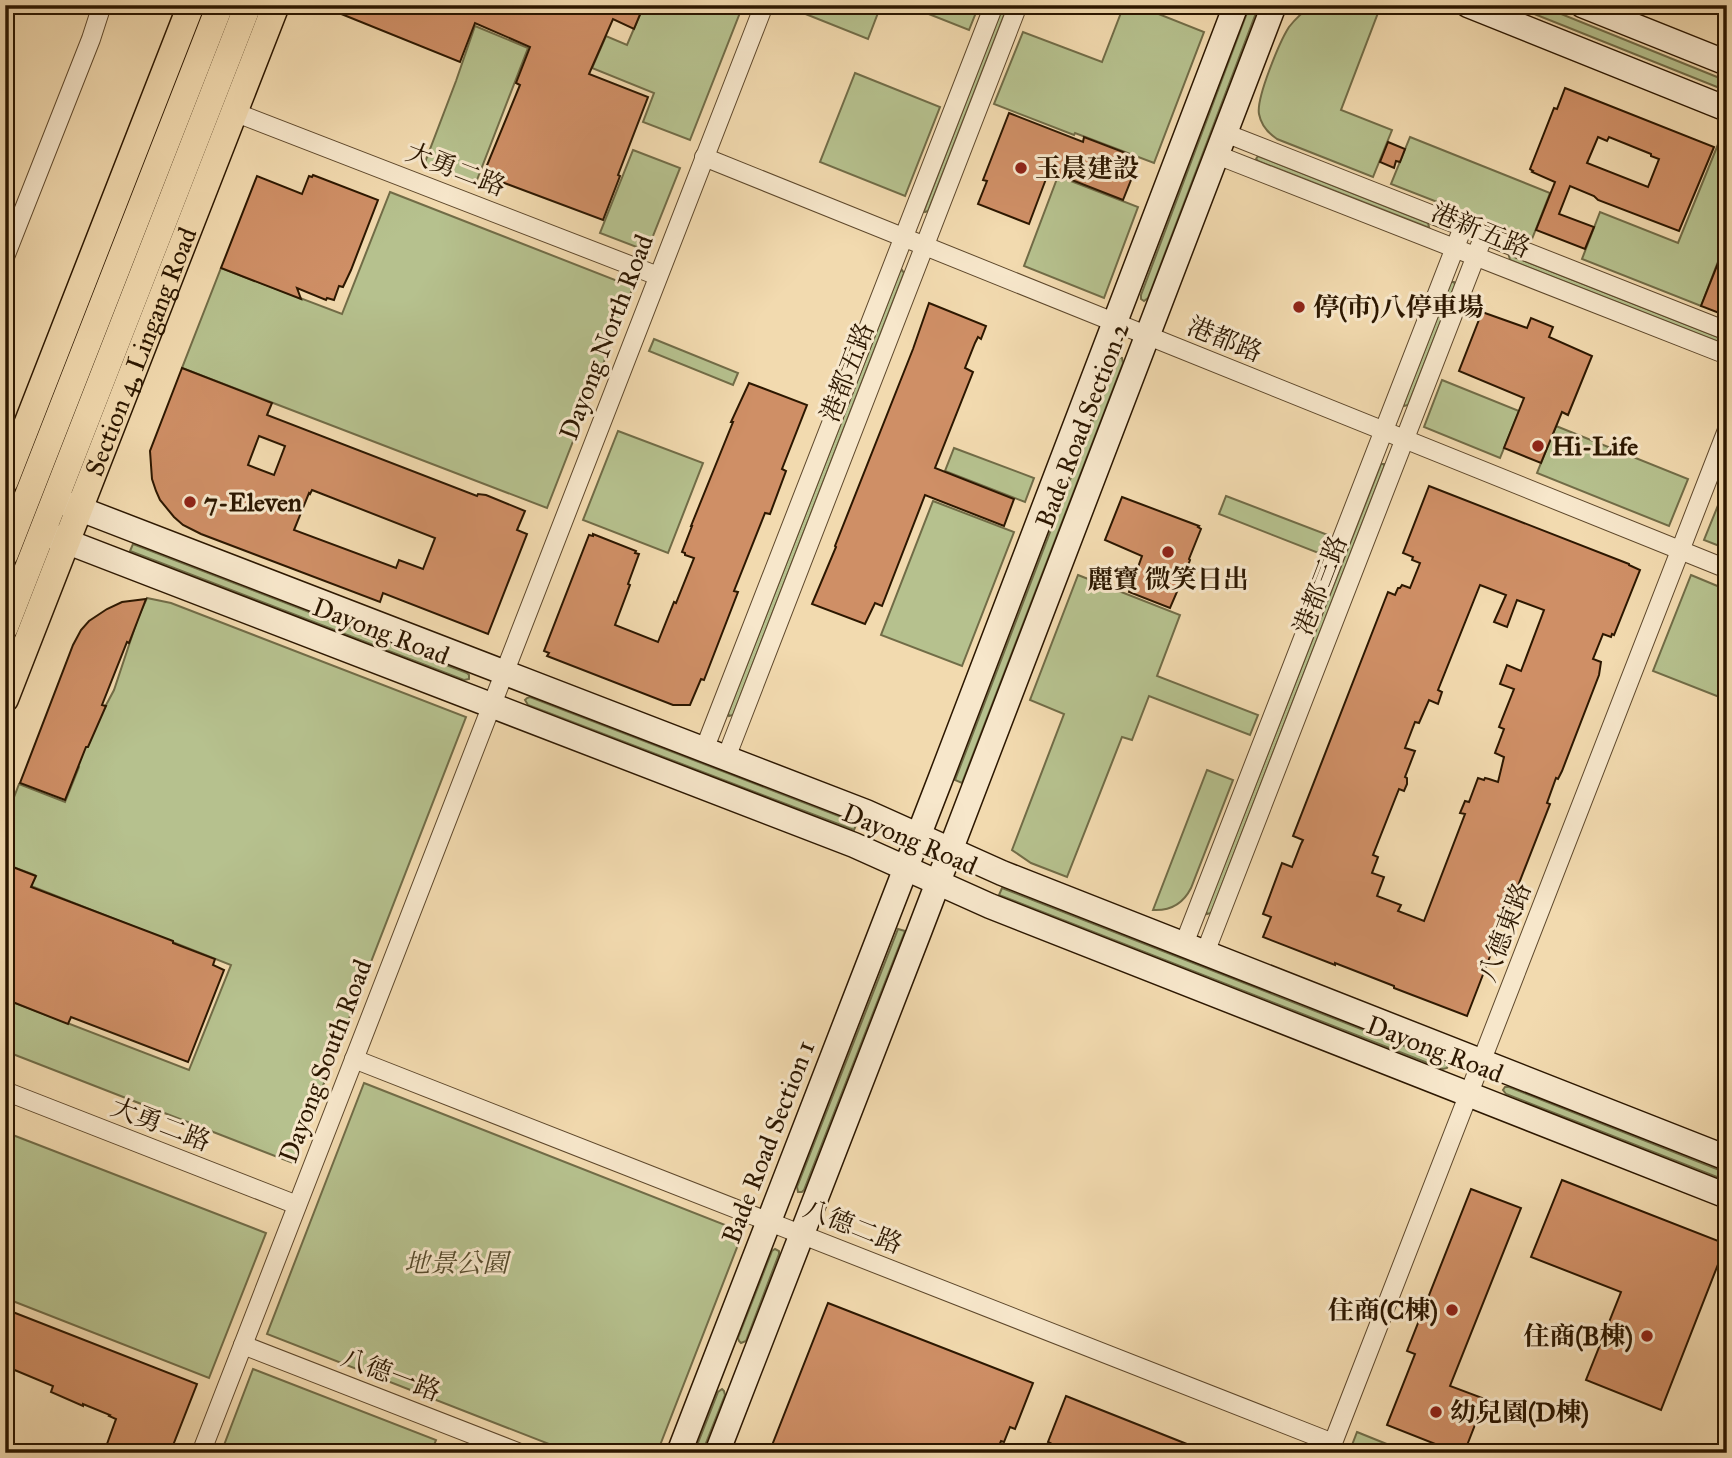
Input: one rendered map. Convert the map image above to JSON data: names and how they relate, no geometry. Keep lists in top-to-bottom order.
{
  "streets": {
    "main road": ["Section 4, Lingang Road"],
    "street": [
      "大勇二路",
      "港新五路",
      "Dayong North Road",
      "港都路",
      "港都五路",
      "Bade Road Section 2",
      "港都三路",
      "Dayong Road",
      "八德東路",
      "Dayong South Road",
      "Bade Road Section 1",
      "八德二路",
      "八德一路"
    ]
  },
  "crossings": [
    ["大勇二路", "Dayong North Road"],
    ["大勇二路", "Section 4, Lingang Road"],
    ["大勇二路", "Dayong South Road"],
    ["港新五路", "Bade Road Section 2"],
    ["港新五路", "港都三路"],
    ["Dayong North Road", "港都路"],
    ["Dayong North Road", "Dayong Road"],
    ["Dayong North Road", "Dayong South Road"],
    ["港都路", "港都五路"],
    ["港都路", "Bade Road Section 2"],
    ["港都路", "港都三路"],
    ["港都路", "八德東路"],
    ["Section 4, Lingang Road", "Dayong Road"],
    ["港都五路", "Dayong Road"],
    ["Bade Road Section 2", "Dayong Road"],
    ["Bade Road Section 2", "Bade Road Section 1"],
    ["港都三路", "Dayong Road"],
    ["Dayong Road", "八德東路"],
    ["Dayong Road", "Dayong South Road"],
    ["Dayong Road", "Bade Road Section 1"],
    ["八德東路", "八德二路"],
    ["Dayong South Road", "八德二路"],
    ["Dayong South Road", "八德一路"],
    ["Bade Road Section 1", "八德二路"]
  ],
  "parks": ["地景公園"],
  "places": [
    "玉晨建設",
    "停(市)八停車場",
    "Hi-Life",
    "7-Eleven",
    "麗寶 微笑日出",
    "住商(C棟)",
    "住商(B棟)",
    "幼兒園(D棟)"
  ]
}
